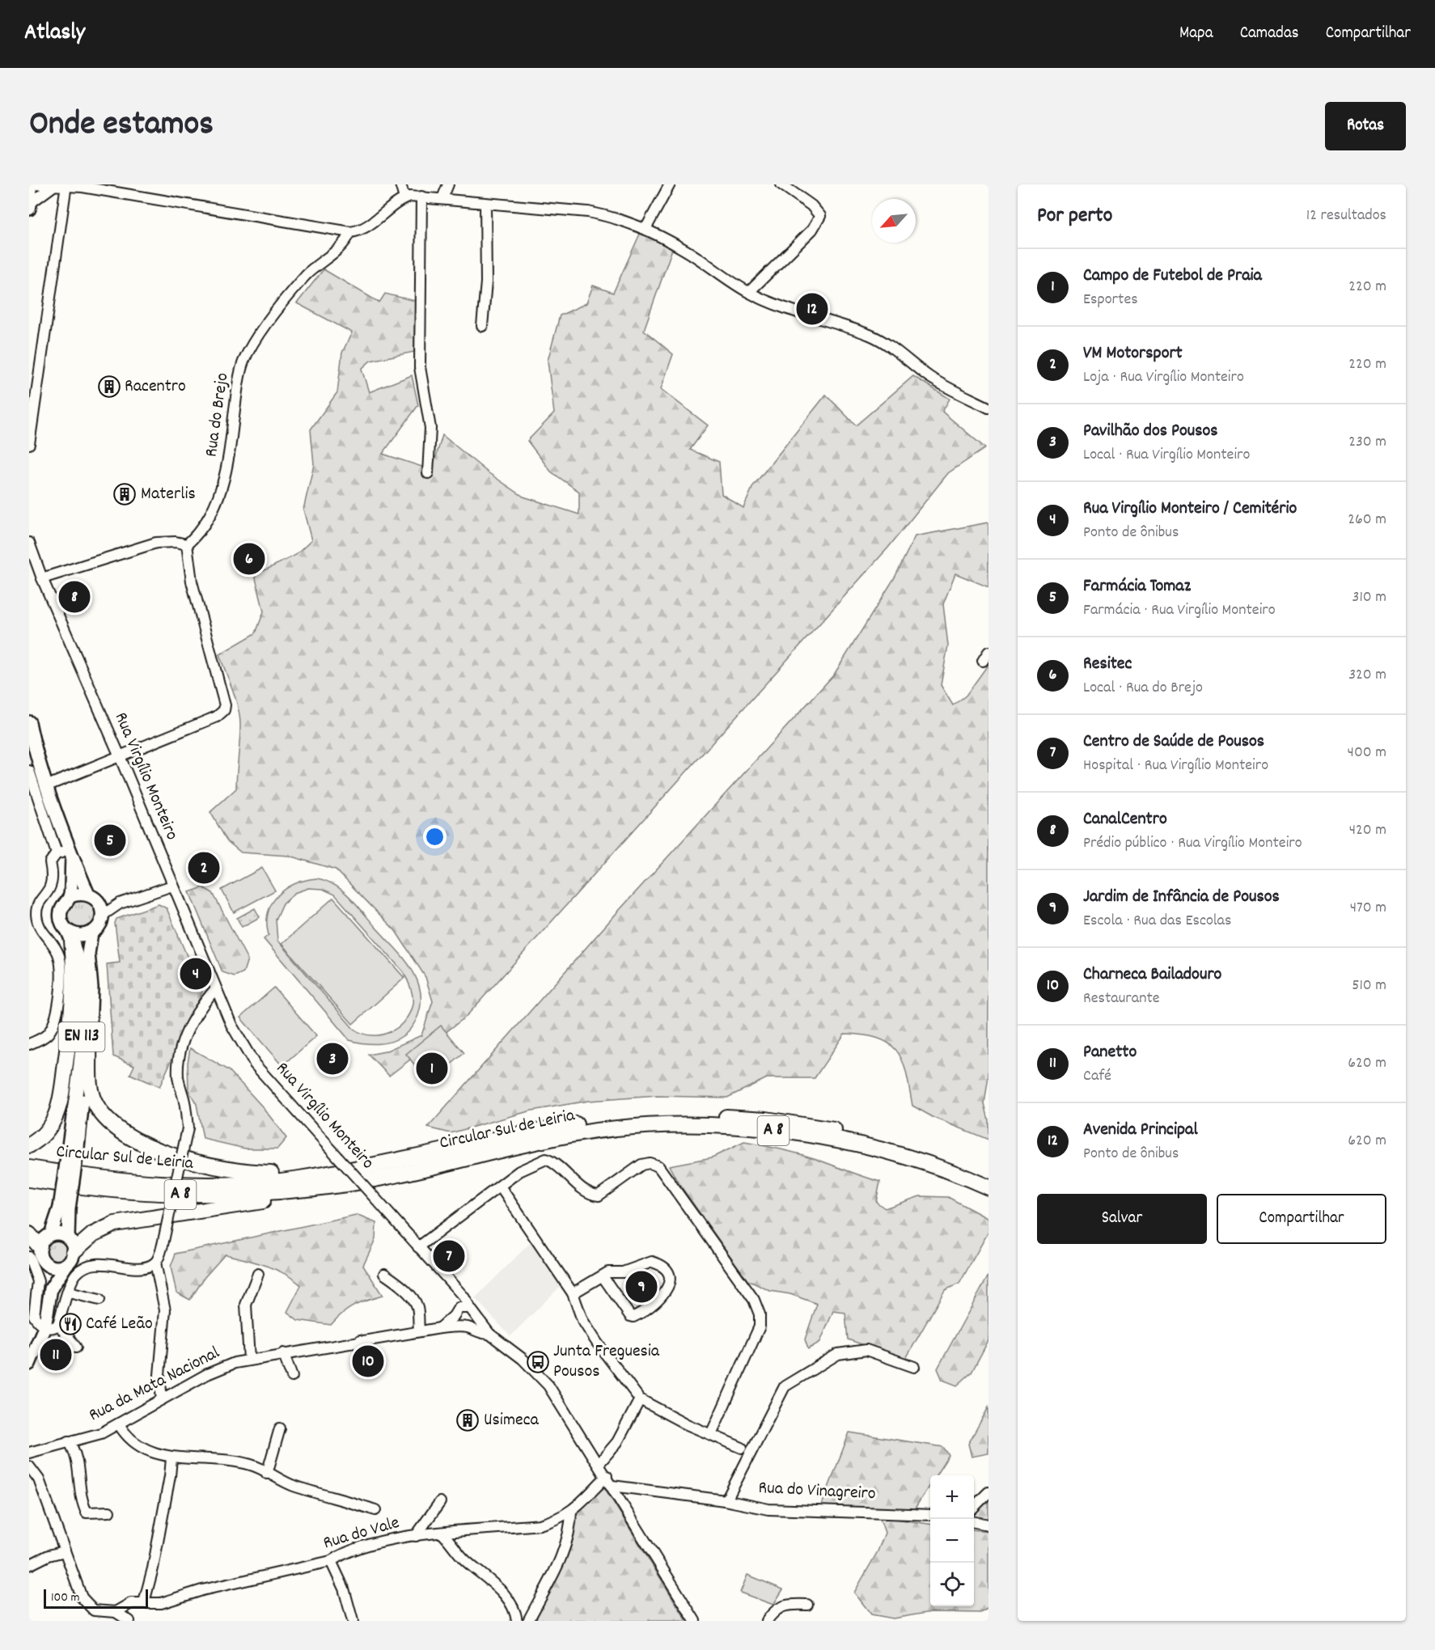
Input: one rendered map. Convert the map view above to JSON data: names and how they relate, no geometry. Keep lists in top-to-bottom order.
{
  "streets": {
    "highway": ["Circular Sul de Leiria", "A 8"],
    "main road": ["EN 113"],
    "street": [
      "Rua do Brejo",
      "Rua Virgílio Monteiro",
      "Rua da Mata Nacional",
      "Rua do Vinagreiro",
      "Rua do Vale"
    ]
  },
  "crossings": [
    ["Rua Virgílio Monteiro", "Rua da Mata Nacional"],
    ["Rua da Mata Nacional", "Rua do Vinagreiro"],
    ["Rua da Mata Nacional", "Rua do Vale"]
  ],
  "places": {
    "building": ["Racentro", "Materlis", "Usimeca"],
    "restaurant": ["Café Leão"],
    "bus stop": ["Junta Freguesia Pousos"]
  },
  "scale_bar": "100 m",
  "north": "bottom left",
  "page": {
    "header": "Atlasly",
    "nav": ["Mapa", "Camadas", "Compartilhar"],
    "title": "Onde estamos",
    "buttons": [
      "Rotas",
      ["Salvar", "Compartilhar"]
    ],
    "heading": ["Por perto", "12 resultados"],
    "list": [
      {
        "mark": "1",
        "name": "Campo de Futebol de Praia",
        "note": "Esportes",
        "value": "220 m"
      },
      {
        "mark": "2",
        "name": "VM Motorsport",
        "note": "Loja · Rua Virgílio Monteiro",
        "value": "220 m"
      },
      {
        "mark": "3",
        "name": "Pavilhão dos Pousos",
        "note": "Local · Rua Virgílio Monteiro",
        "value": "230 m"
      },
      {
        "mark": "4",
        "name": "Rua Virgílio Monteiro / Cemitério",
        "note": "Ponto de ônibus",
        "value": "260 m"
      },
      {
        "mark": "5",
        "name": "Farmácia Tomaz",
        "note": "Farmácia · Rua Virgílio Monteiro",
        "value": "310 m"
      },
      {
        "mark": "6",
        "name": "Resitec",
        "note": "Local · Rua do Brejo",
        "value": "320 m"
      },
      {
        "mark": "7",
        "name": "Centro de Saúde de Pousos",
        "note": "Hospital · Rua Virgílio Monteiro",
        "value": "400 m"
      },
      {
        "mark": "8",
        "name": "CanalCentro",
        "note": "Prédio público · Rua Virgílio Monteiro",
        "value": "420 m"
      },
      {
        "mark": "9",
        "name": "Jardim de Infância de Pousos",
        "note": "Escola · Rua das Escolas",
        "value": "470 m"
      },
      {
        "mark": "10",
        "name": "Charneca Bailadouro",
        "note": "Restaurante",
        "value": "510 m"
      },
      {
        "mark": "11",
        "name": "Panetto",
        "note": "Café",
        "value": "620 m"
      },
      {
        "mark": "12",
        "name": "Avenida Principal",
        "note": "Ponto de ônibus",
        "value": "620 m"
      }
    ],
    "pins": [
      "12",
      "6",
      "8",
      "5",
      "2",
      "4",
      "3",
      "1",
      "7",
      "9",
      "11",
      "10"
    ],
    "map_buttons": ["+", "−"],
    "scale": "100 m"
  }
}
